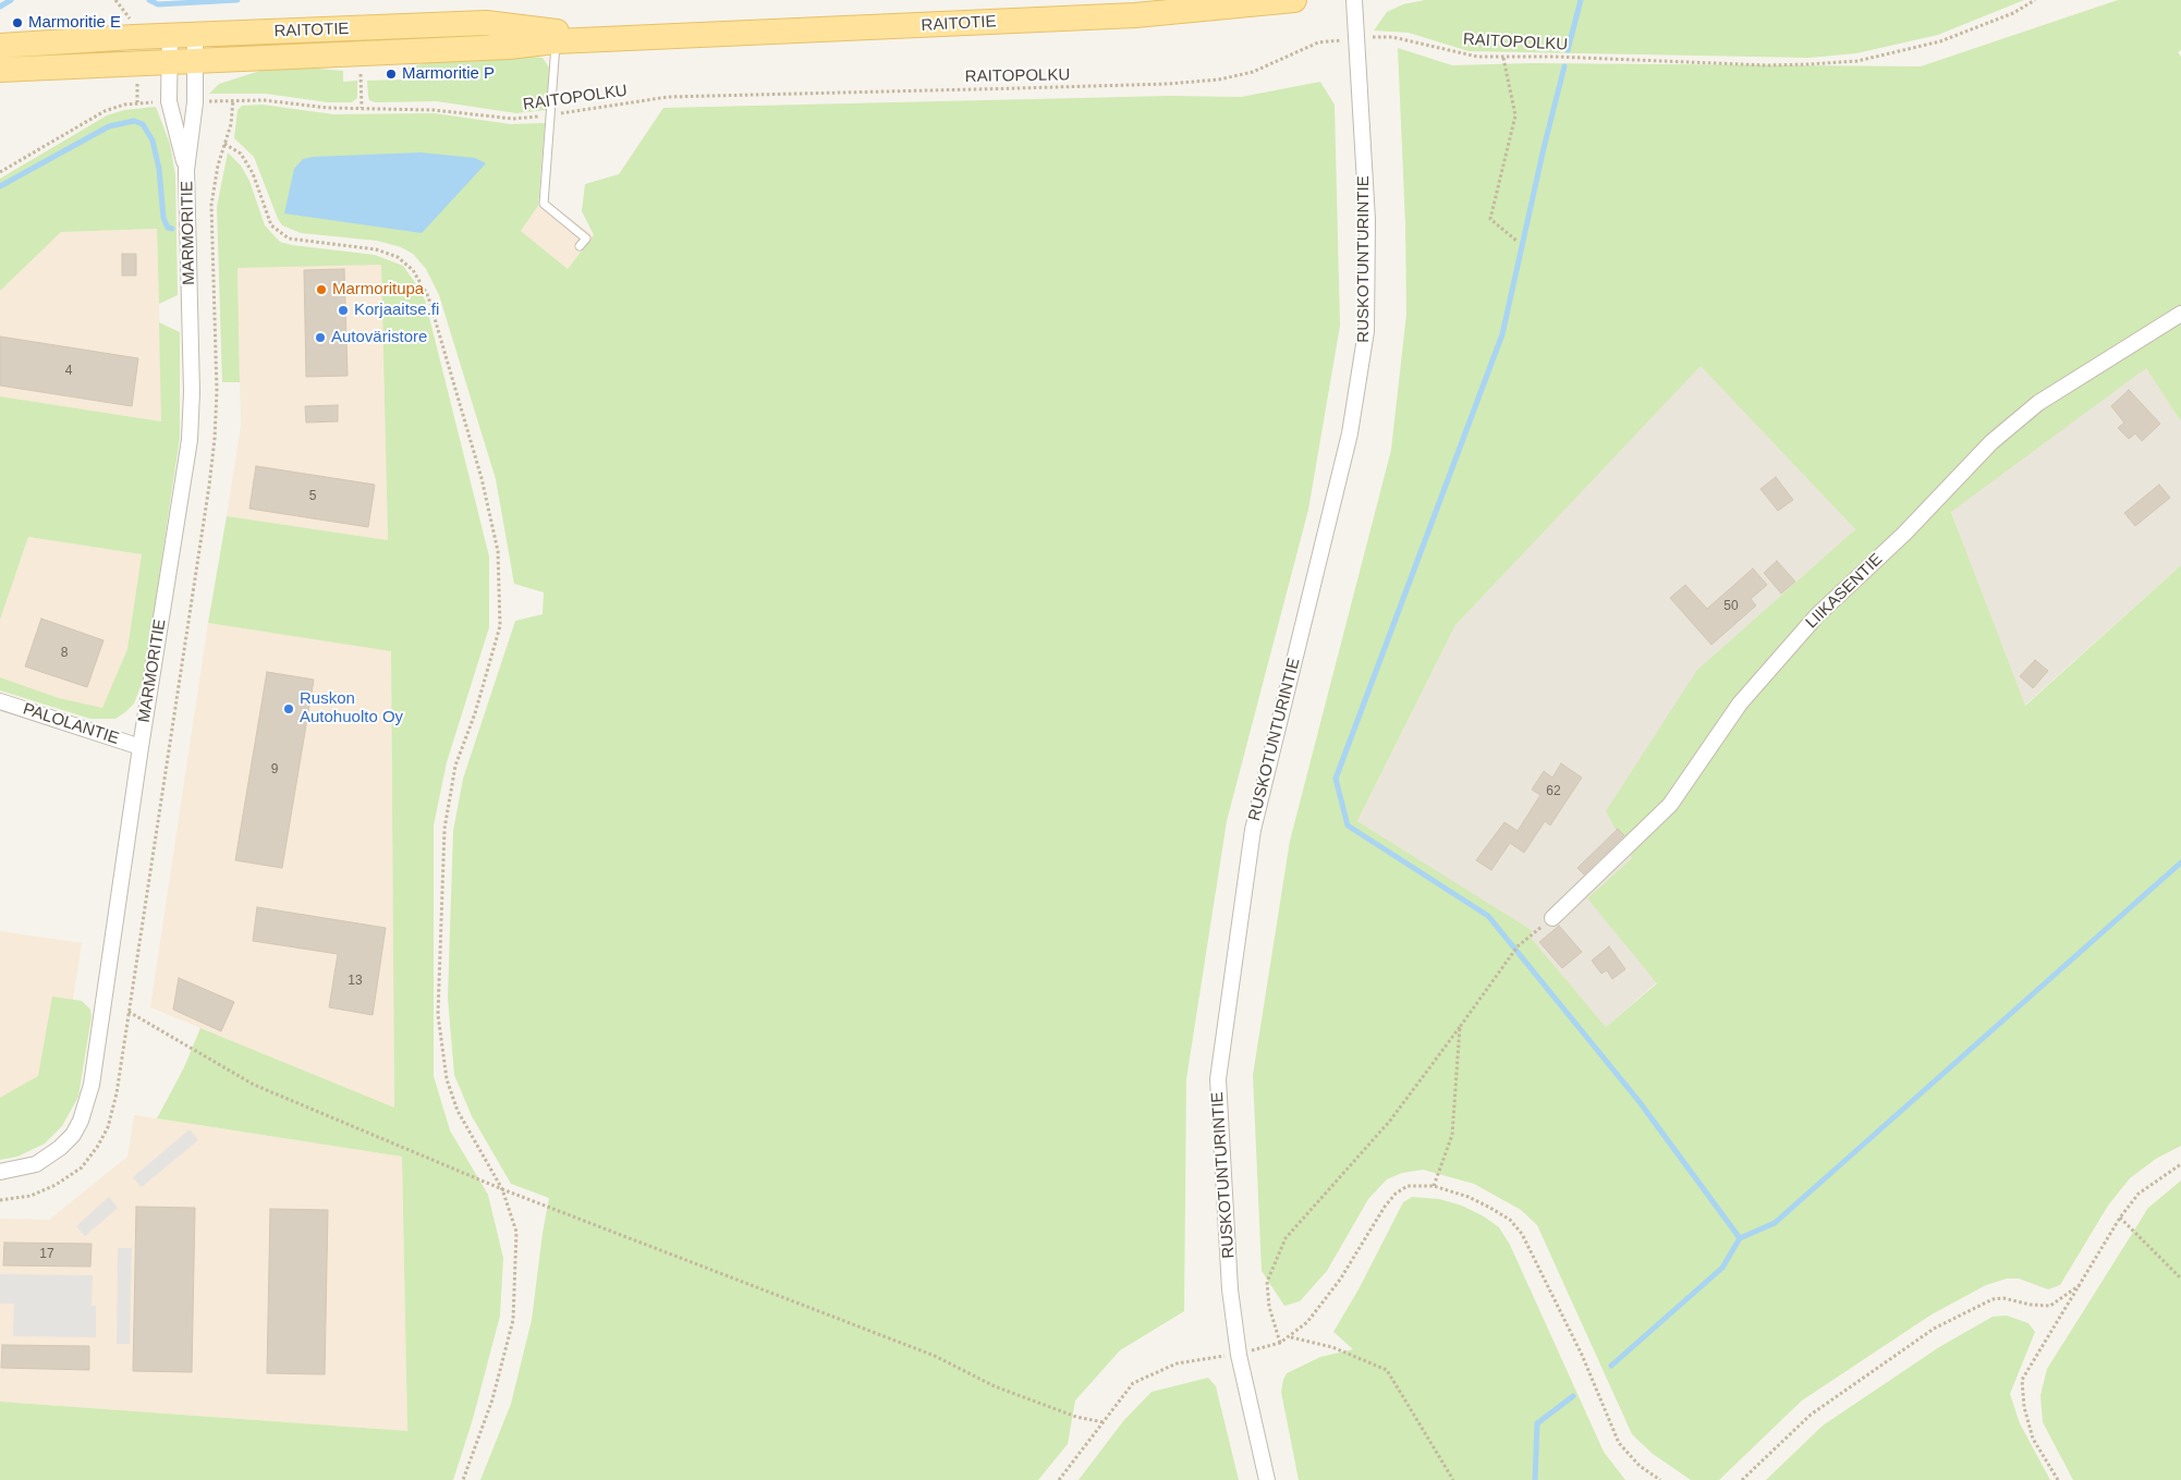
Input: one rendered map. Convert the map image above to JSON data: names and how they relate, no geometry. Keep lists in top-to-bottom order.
{
  "streets": {
    "main road": ["RAITOTIE"],
    "street": [
      "MARMORITIE",
      "RUSKOTUNTURINTIE",
      "LIIKASENTIE",
      "PALOLANTIE"
    ],
    "path": ["RAITOPOLKU"]
  },
  "crossings": [
    ["RAITOTIE", "MARMORITIE"],
    ["RAITOPOLKU", "MARMORITIE"],
    ["RAITOPOLKU", "RUSKOTUNTURINTIE"],
    ["MARMORITIE", "PALOLANTIE"]
  ],
  "places": [
    "Marmoritie E",
    "Marmoritie P",
    "Marmoritupa",
    "Korjaaitse.fi",
    "Autoväristore",
    "Ruskon Autohuolto Oy"
  ],
  "house_numbers": [
    "4",
    "5",
    "50",
    "8",
    "9",
    "62",
    "13",
    "17"
  ]
}
